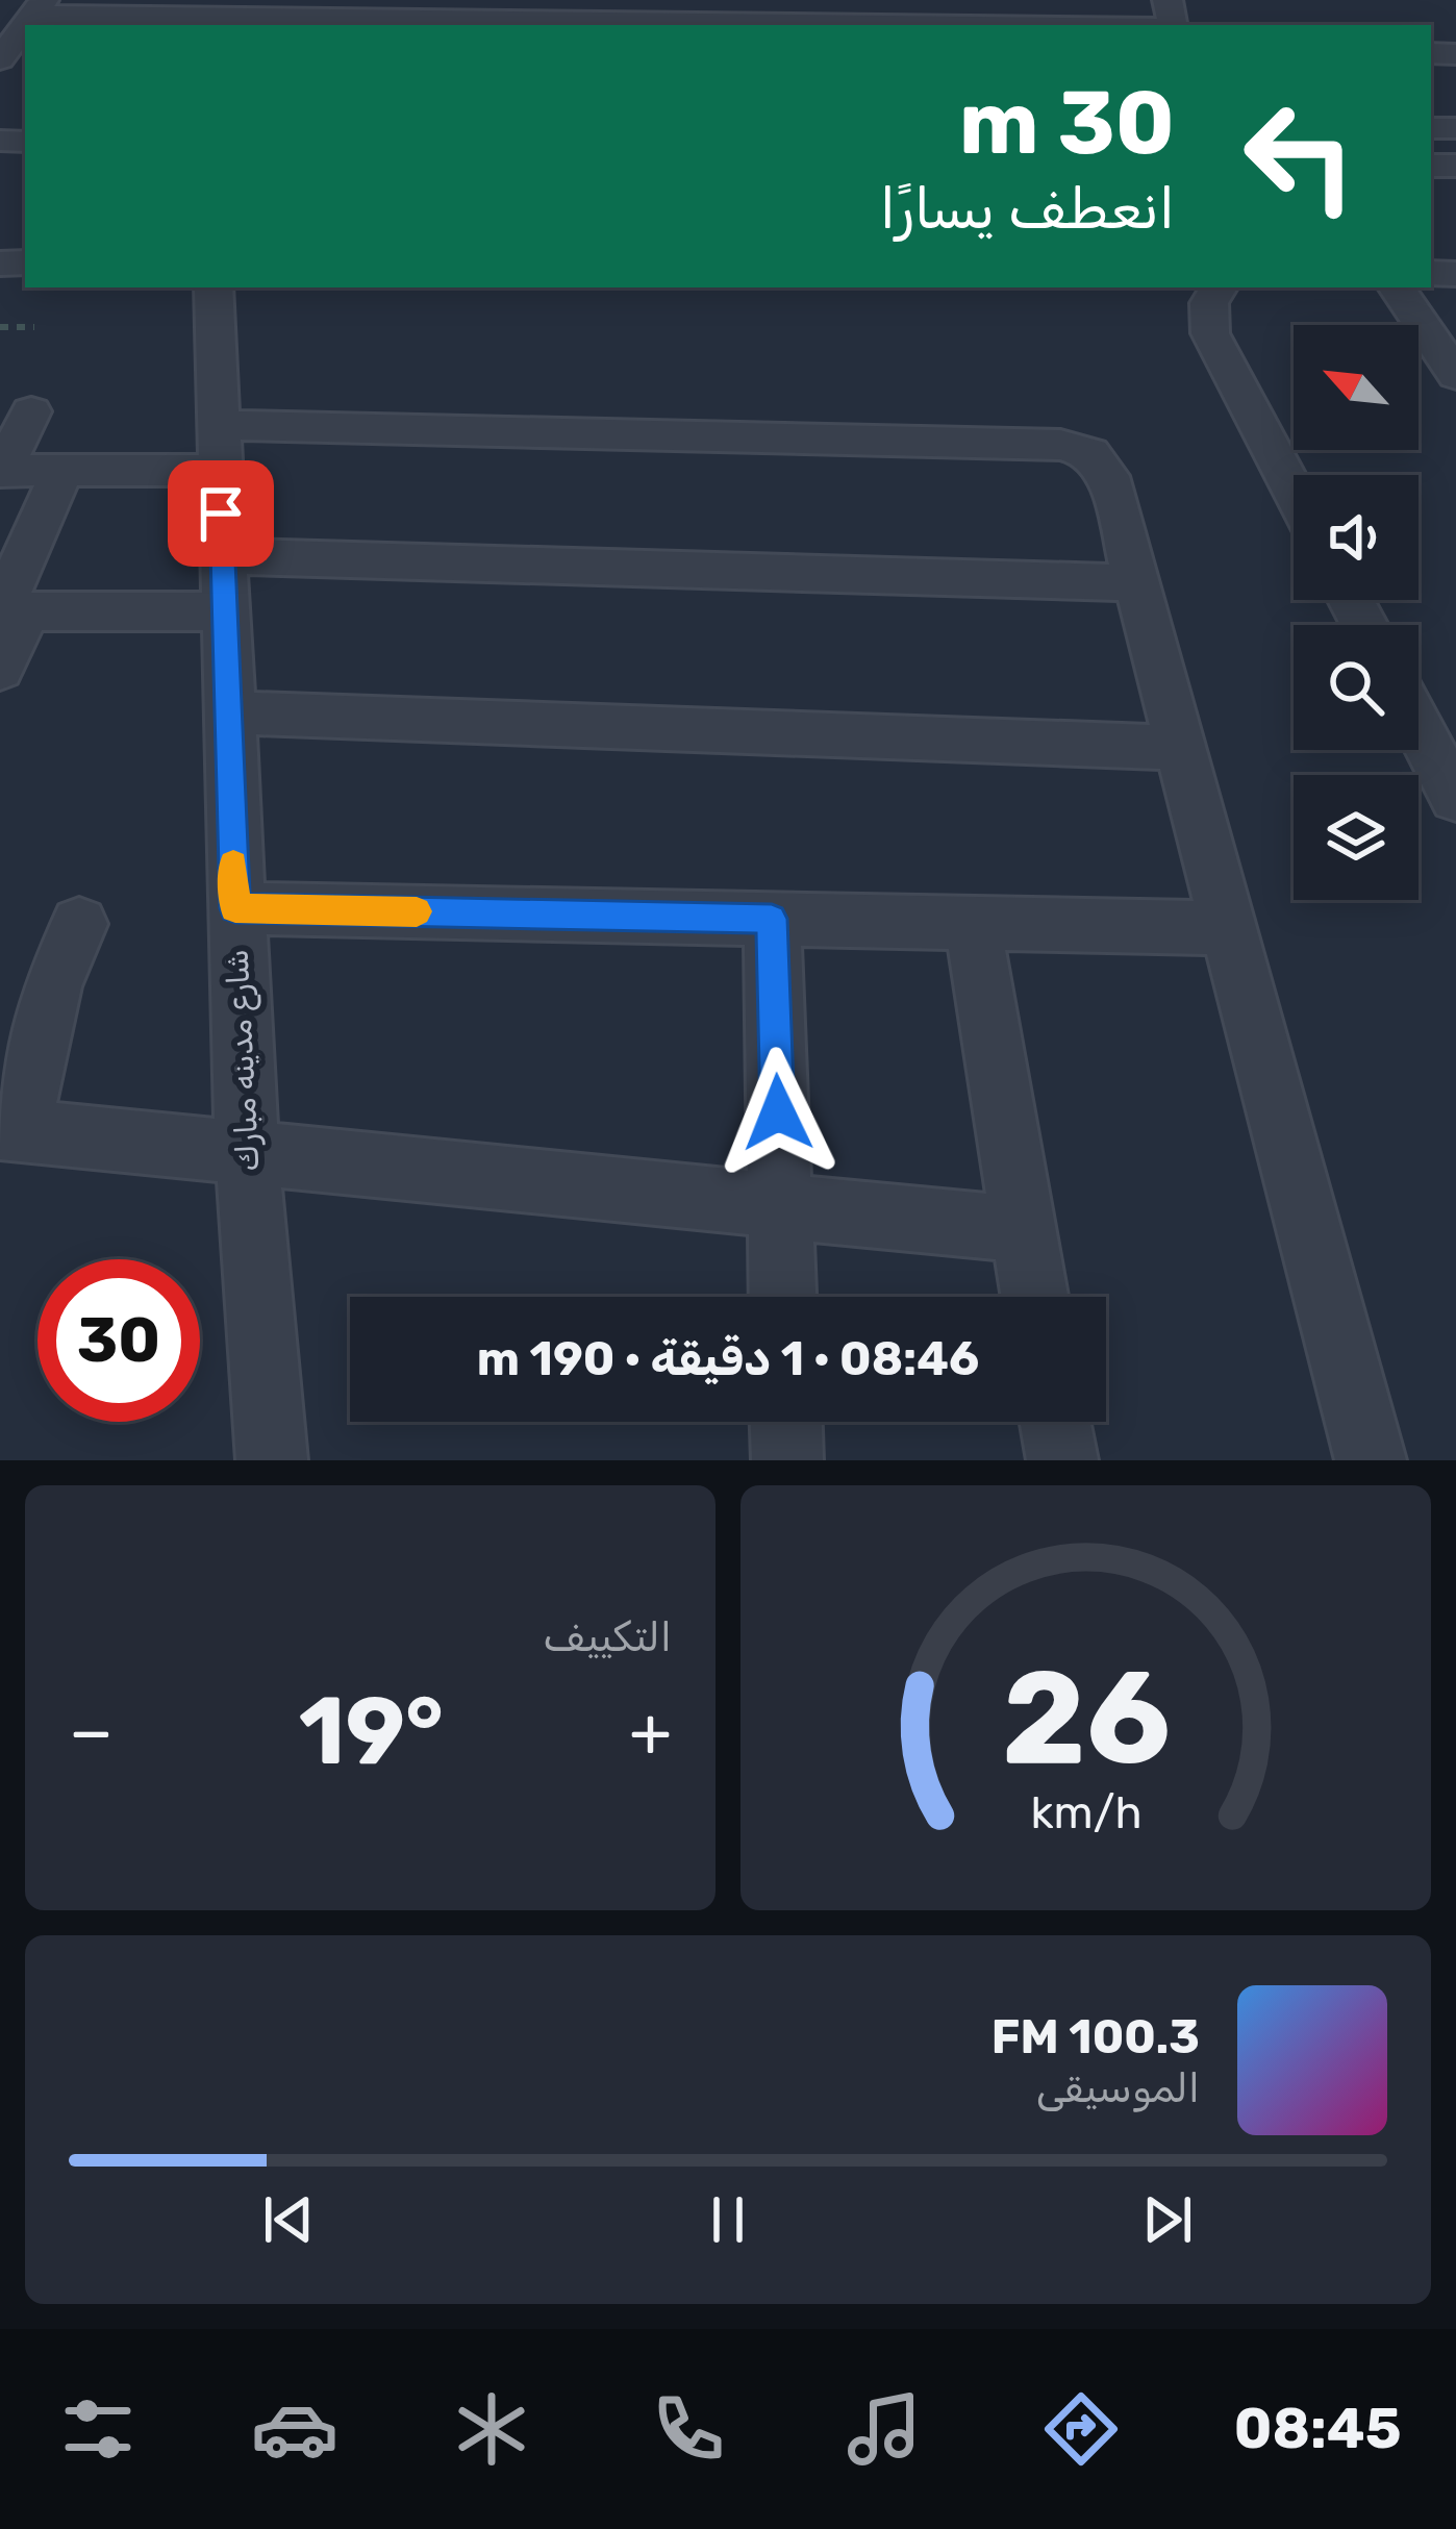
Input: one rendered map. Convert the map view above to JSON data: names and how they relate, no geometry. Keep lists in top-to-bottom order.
{
  "streets": {
    "street": ["شارع مدينه مبارك"]
  },
  "north": "top left",
  "page": {
    "turn": ["30 m", "انعطف يسارًا"],
    "limit": "30",
    "trip": "08:46 · 1 دقيقة · 190 m",
    "tile": "التكييف",
    "heat": ["−", "19°", "+"],
    "song": ["100.3 FM", "الموسيقى"],
    "tabs": "08:45",
    "gauge": ["26", "km/h"]
  }
}
